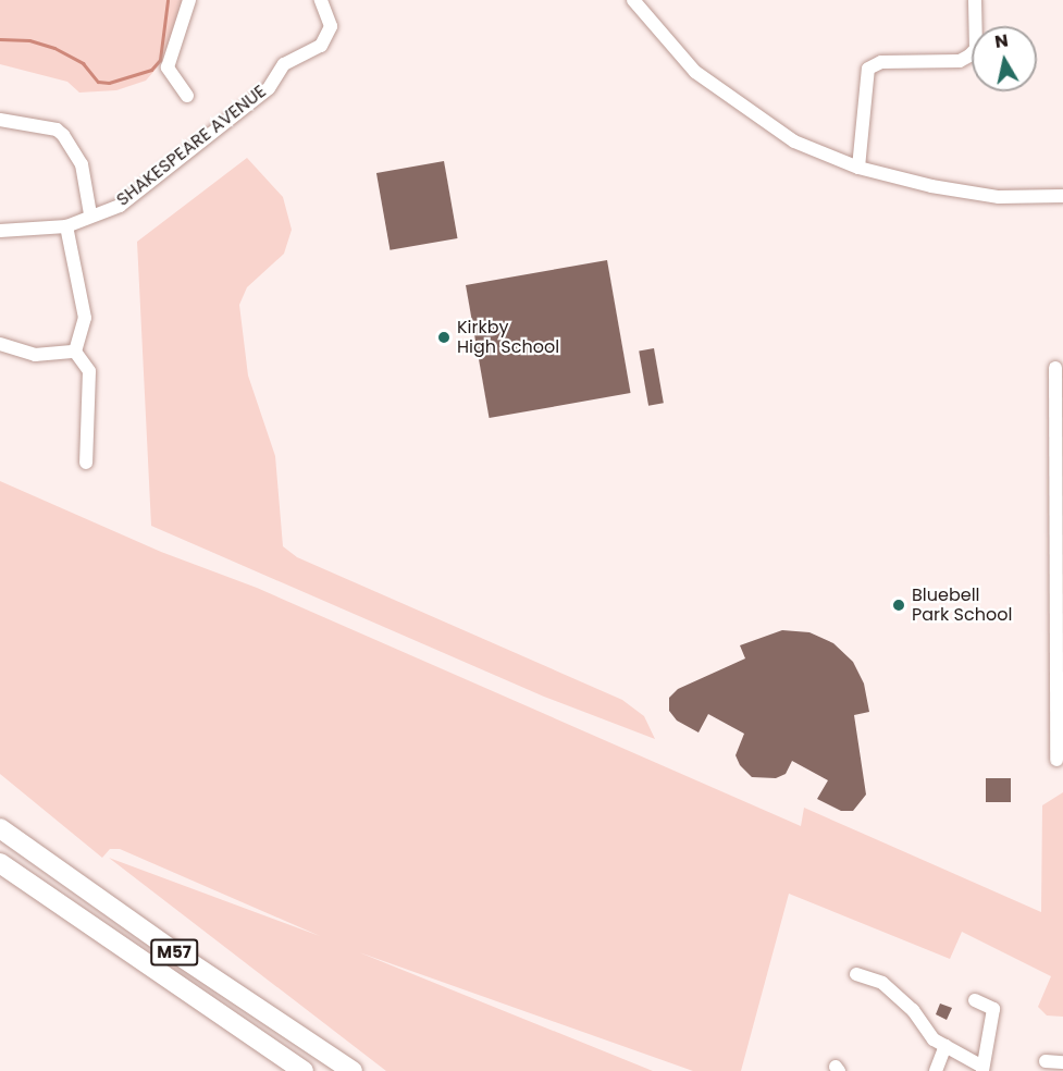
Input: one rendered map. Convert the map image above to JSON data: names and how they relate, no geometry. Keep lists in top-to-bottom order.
{
  "streets": {
    "highway": ["M57"],
    "street": ["SHAKESPEARE AVENUE"]
  },
  "places": ["Kirkby High School", "Bluebell Park School"],
  "north": "top"
}
